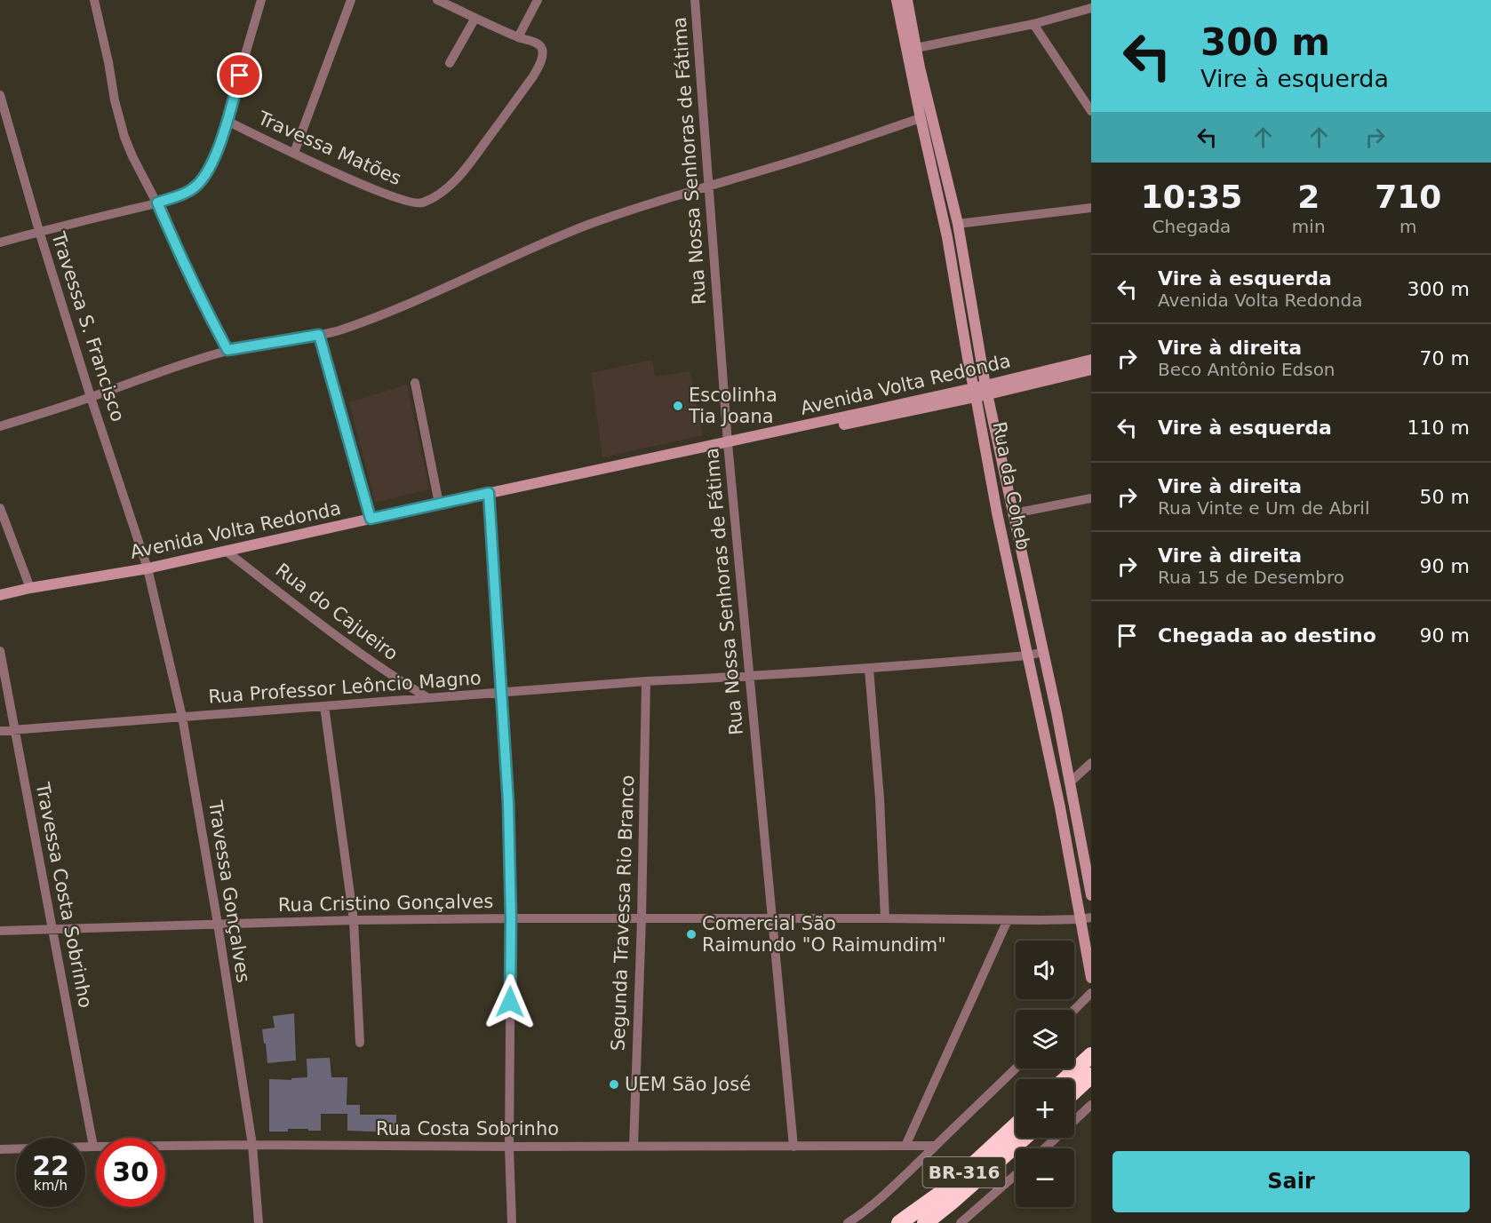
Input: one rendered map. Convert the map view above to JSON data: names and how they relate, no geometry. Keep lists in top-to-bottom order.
{
  "streets": {
    "highway": ["BR-316"],
    "street": [
      "Travessa Matões",
      "Rua Nossa Senhoras de Fátima",
      "Travessa S. Francisco",
      "Avenida Volta Redonda",
      "Rua da Coheb",
      "Rua do Cajueiro",
      "Rua Professor Leôncio Magno",
      "Travessa Gonçalves",
      "Travessa Costa Sobrinho",
      "Rua Cristino Gonçalves",
      "Segunda Travessa Rio Branco",
      "Rua Costa Sobrinho"
    ]
  },
  "crossings": [
    ["Rua Nossa Senhoras de Fátima", "Avenida Volta Redonda"],
    ["Rua Nossa Senhoras de Fátima", "Rua Professor Leôncio Magno"],
    ["Rua Nossa Senhoras de Fátima", "Rua Cristino Gonçalves"],
    ["Rua Nossa Senhoras de Fátima", "Rua Costa Sobrinho"],
    ["Travessa S. Francisco", "Avenida Volta Redonda"],
    ["Travessa S. Francisco", "Travessa Gonçalves"],
    ["Avenida Volta Redonda", "Rua da Coheb"],
    ["Avenida Volta Redonda", "Rua do Cajueiro"],
    ["Avenida Volta Redonda", "Travessa Gonçalves"],
    ["Rua da Coheb", "Rua Professor Leôncio Magno"],
    ["Rua da Coheb", "Rua Cristino Gonçalves"],
    ["Rua do Cajueiro", "Rua Professor Leôncio Magno"],
    ["Rua Professor Leôncio Magno", "Travessa Gonçalves"],
    ["Rua Professor Leôncio Magno", "Travessa Costa Sobrinho"],
    ["Rua Professor Leôncio Magno", "Segunda Travessa Rio Branco"],
    ["Travessa Gonçalves", "Rua Cristino Gonçalves"],
    ["Travessa Gonçalves", "Rua Costa Sobrinho"],
    ["Travessa Costa Sobrinho", "Rua Cristino Gonçalves"],
    ["Travessa Costa Sobrinho", "Rua Costa Sobrinho"],
    ["Rua Cristino Gonçalves", "Segunda Travessa Rio Branco"],
    ["Segunda Travessa Rio Branco", "Rua Costa Sobrinho"]
  ],
  "places": ["Escolinha Tia Joana", "Comercial São Raimundo \"O Raimundim\"", "UEM São José"],
  "page": {
    "turn": ["300 m", "Vire à esquerda"],
    "eta": [
      "10:35",
      "Chegada",
      "2",
      "min",
      "710",
      "m"
    ],
    "list": [
      {
        "name": "Vire à esquerda",
        "note": "Avenida Volta Redonda",
        "value": "300 m"
      },
      {
        "name": "Vire à direita",
        "note": "Beco Antônio Edson",
        "value": "70 m"
      },
      {
        "name": "Vire à esquerda",
        "value": "110 m"
      },
      {
        "name": "Vire à direita",
        "note": "Rua Vinte e Um de Abril",
        "value": "50 m"
      },
      {
        "name": "Vire à direita",
        "note": "Rua 15 de Desembro",
        "value": "90 m"
      },
      {
        "name": "Chegada ao destino",
        "value": "90 m"
      }
    ],
    "map_buttons": ["+", "−"],
    "speed": "22 km/h",
    "limit": "30",
    "buttons": "Sair"
  }
}
